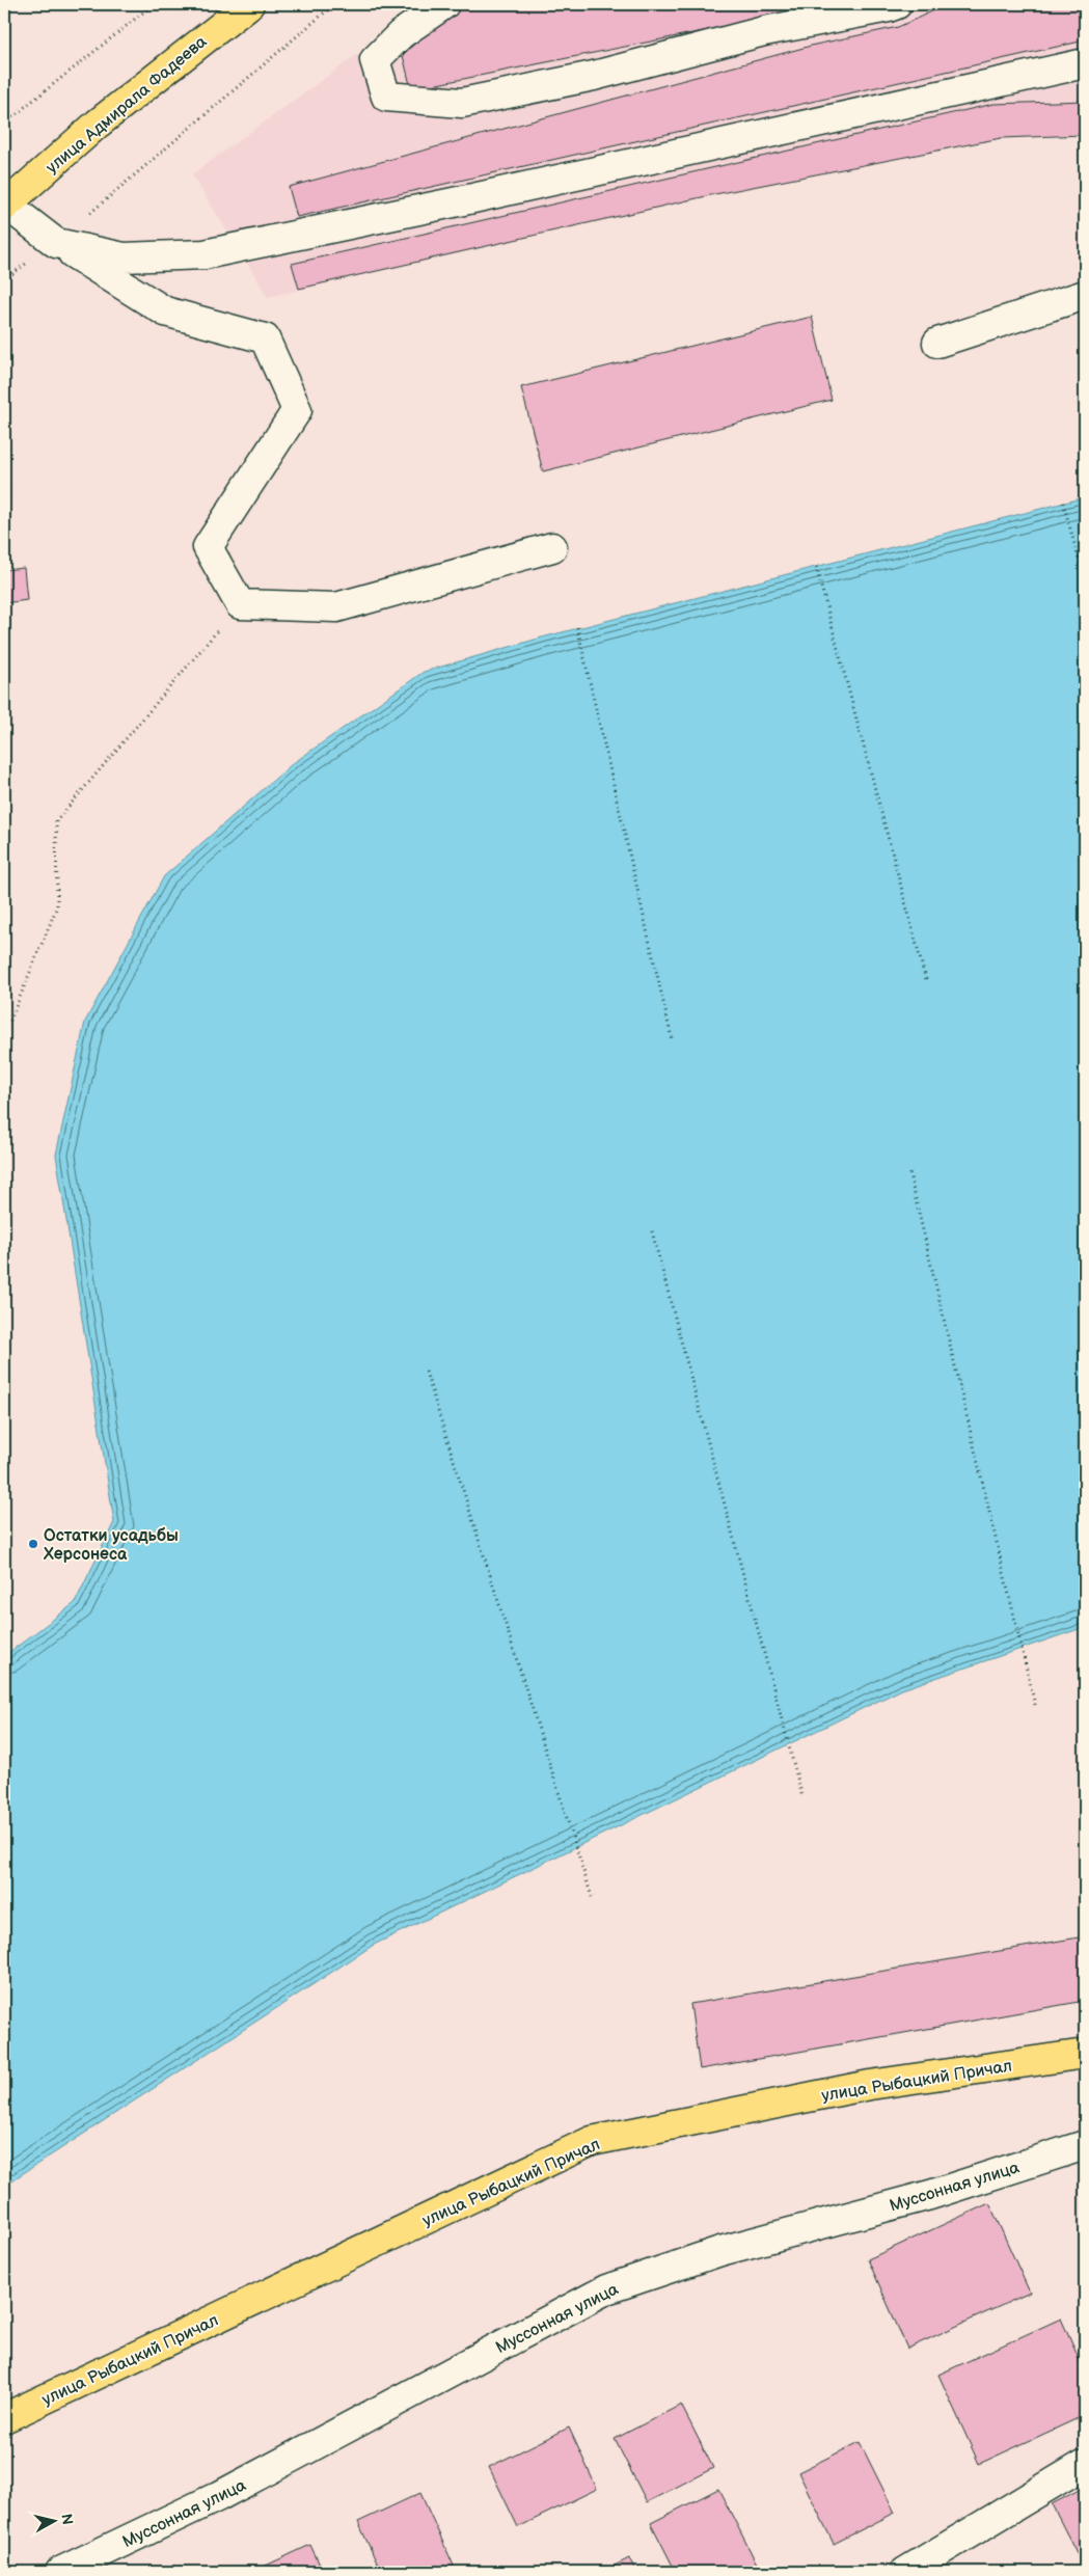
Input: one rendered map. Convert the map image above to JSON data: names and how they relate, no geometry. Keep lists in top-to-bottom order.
{
  "streets": {
    "main road": ["улица Адмирала Фадеева", "улица Рыбацкий Причал"],
    "street": ["Муссонная улица"]
  },
  "places": ["Остатки усадьбы Херсонеса"],
  "north": "right"
}
